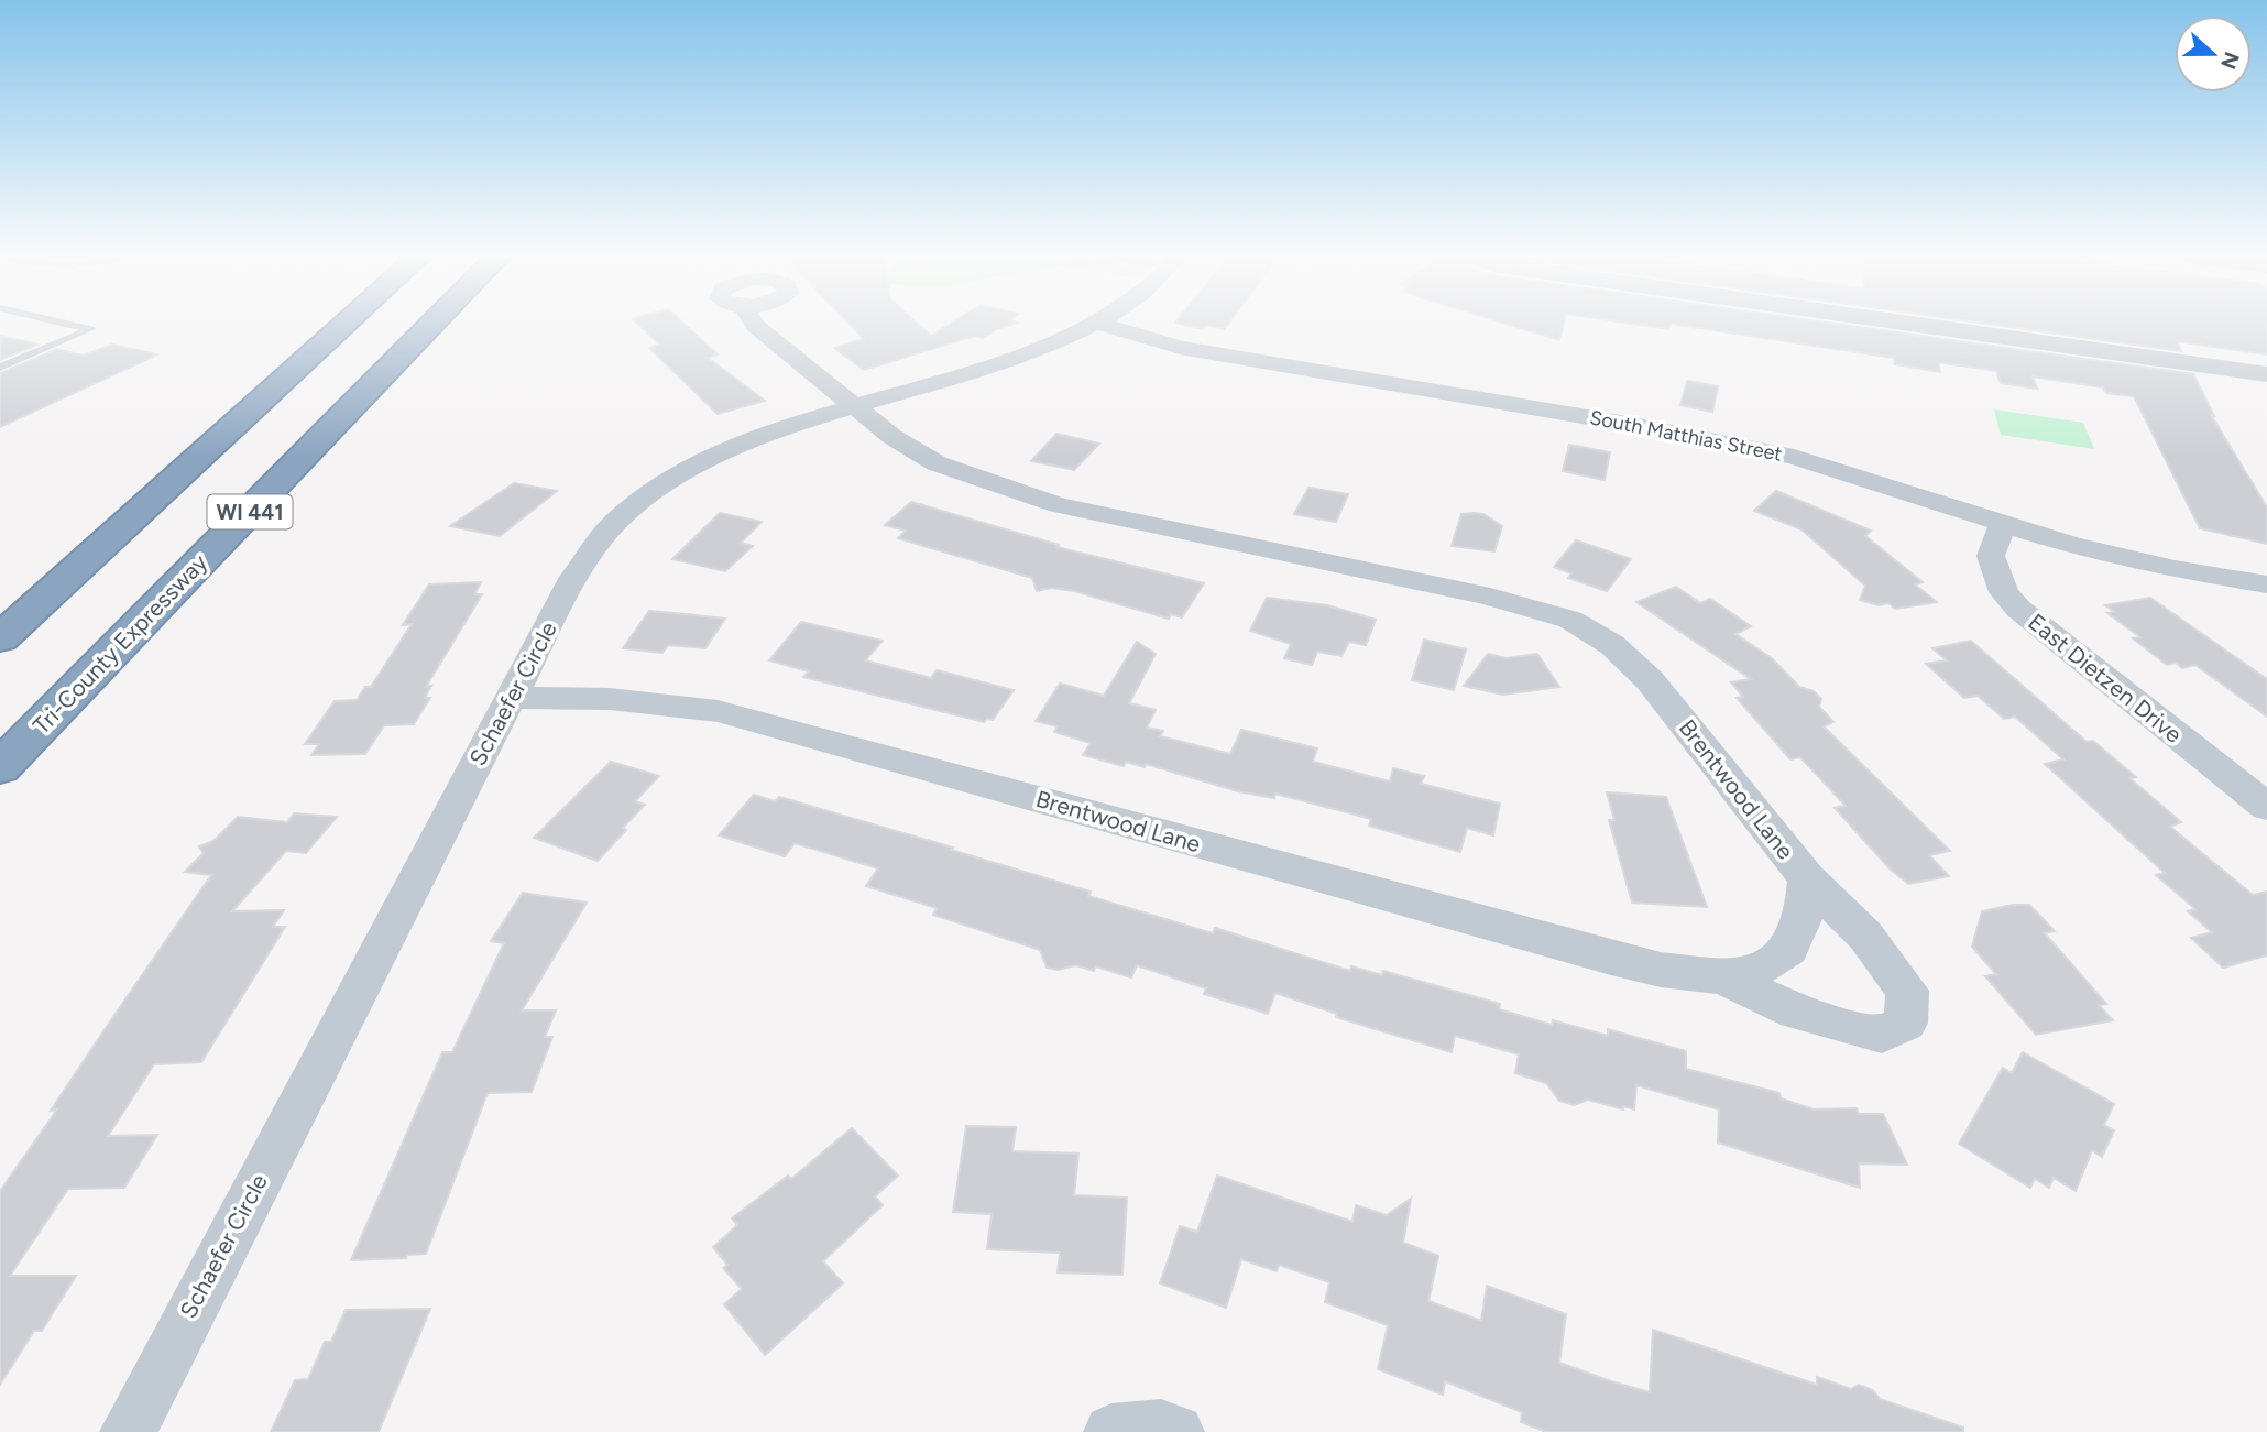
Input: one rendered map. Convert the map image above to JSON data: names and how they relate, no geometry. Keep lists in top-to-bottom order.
{
  "streets": {
    "highway": ["WI 441", "Tri-County Expressway"],
    "street": [
      "South Matthias Street",
      "East Dietzen Drive",
      "Schaefer Circle",
      "Brentwood Lane"
    ]
  },
  "crossings": [
    ["South Matthias Street", "East Dietzen Drive"],
    ["Schaefer Circle", "Brentwood Lane"]
  ],
  "north": "right"
}
